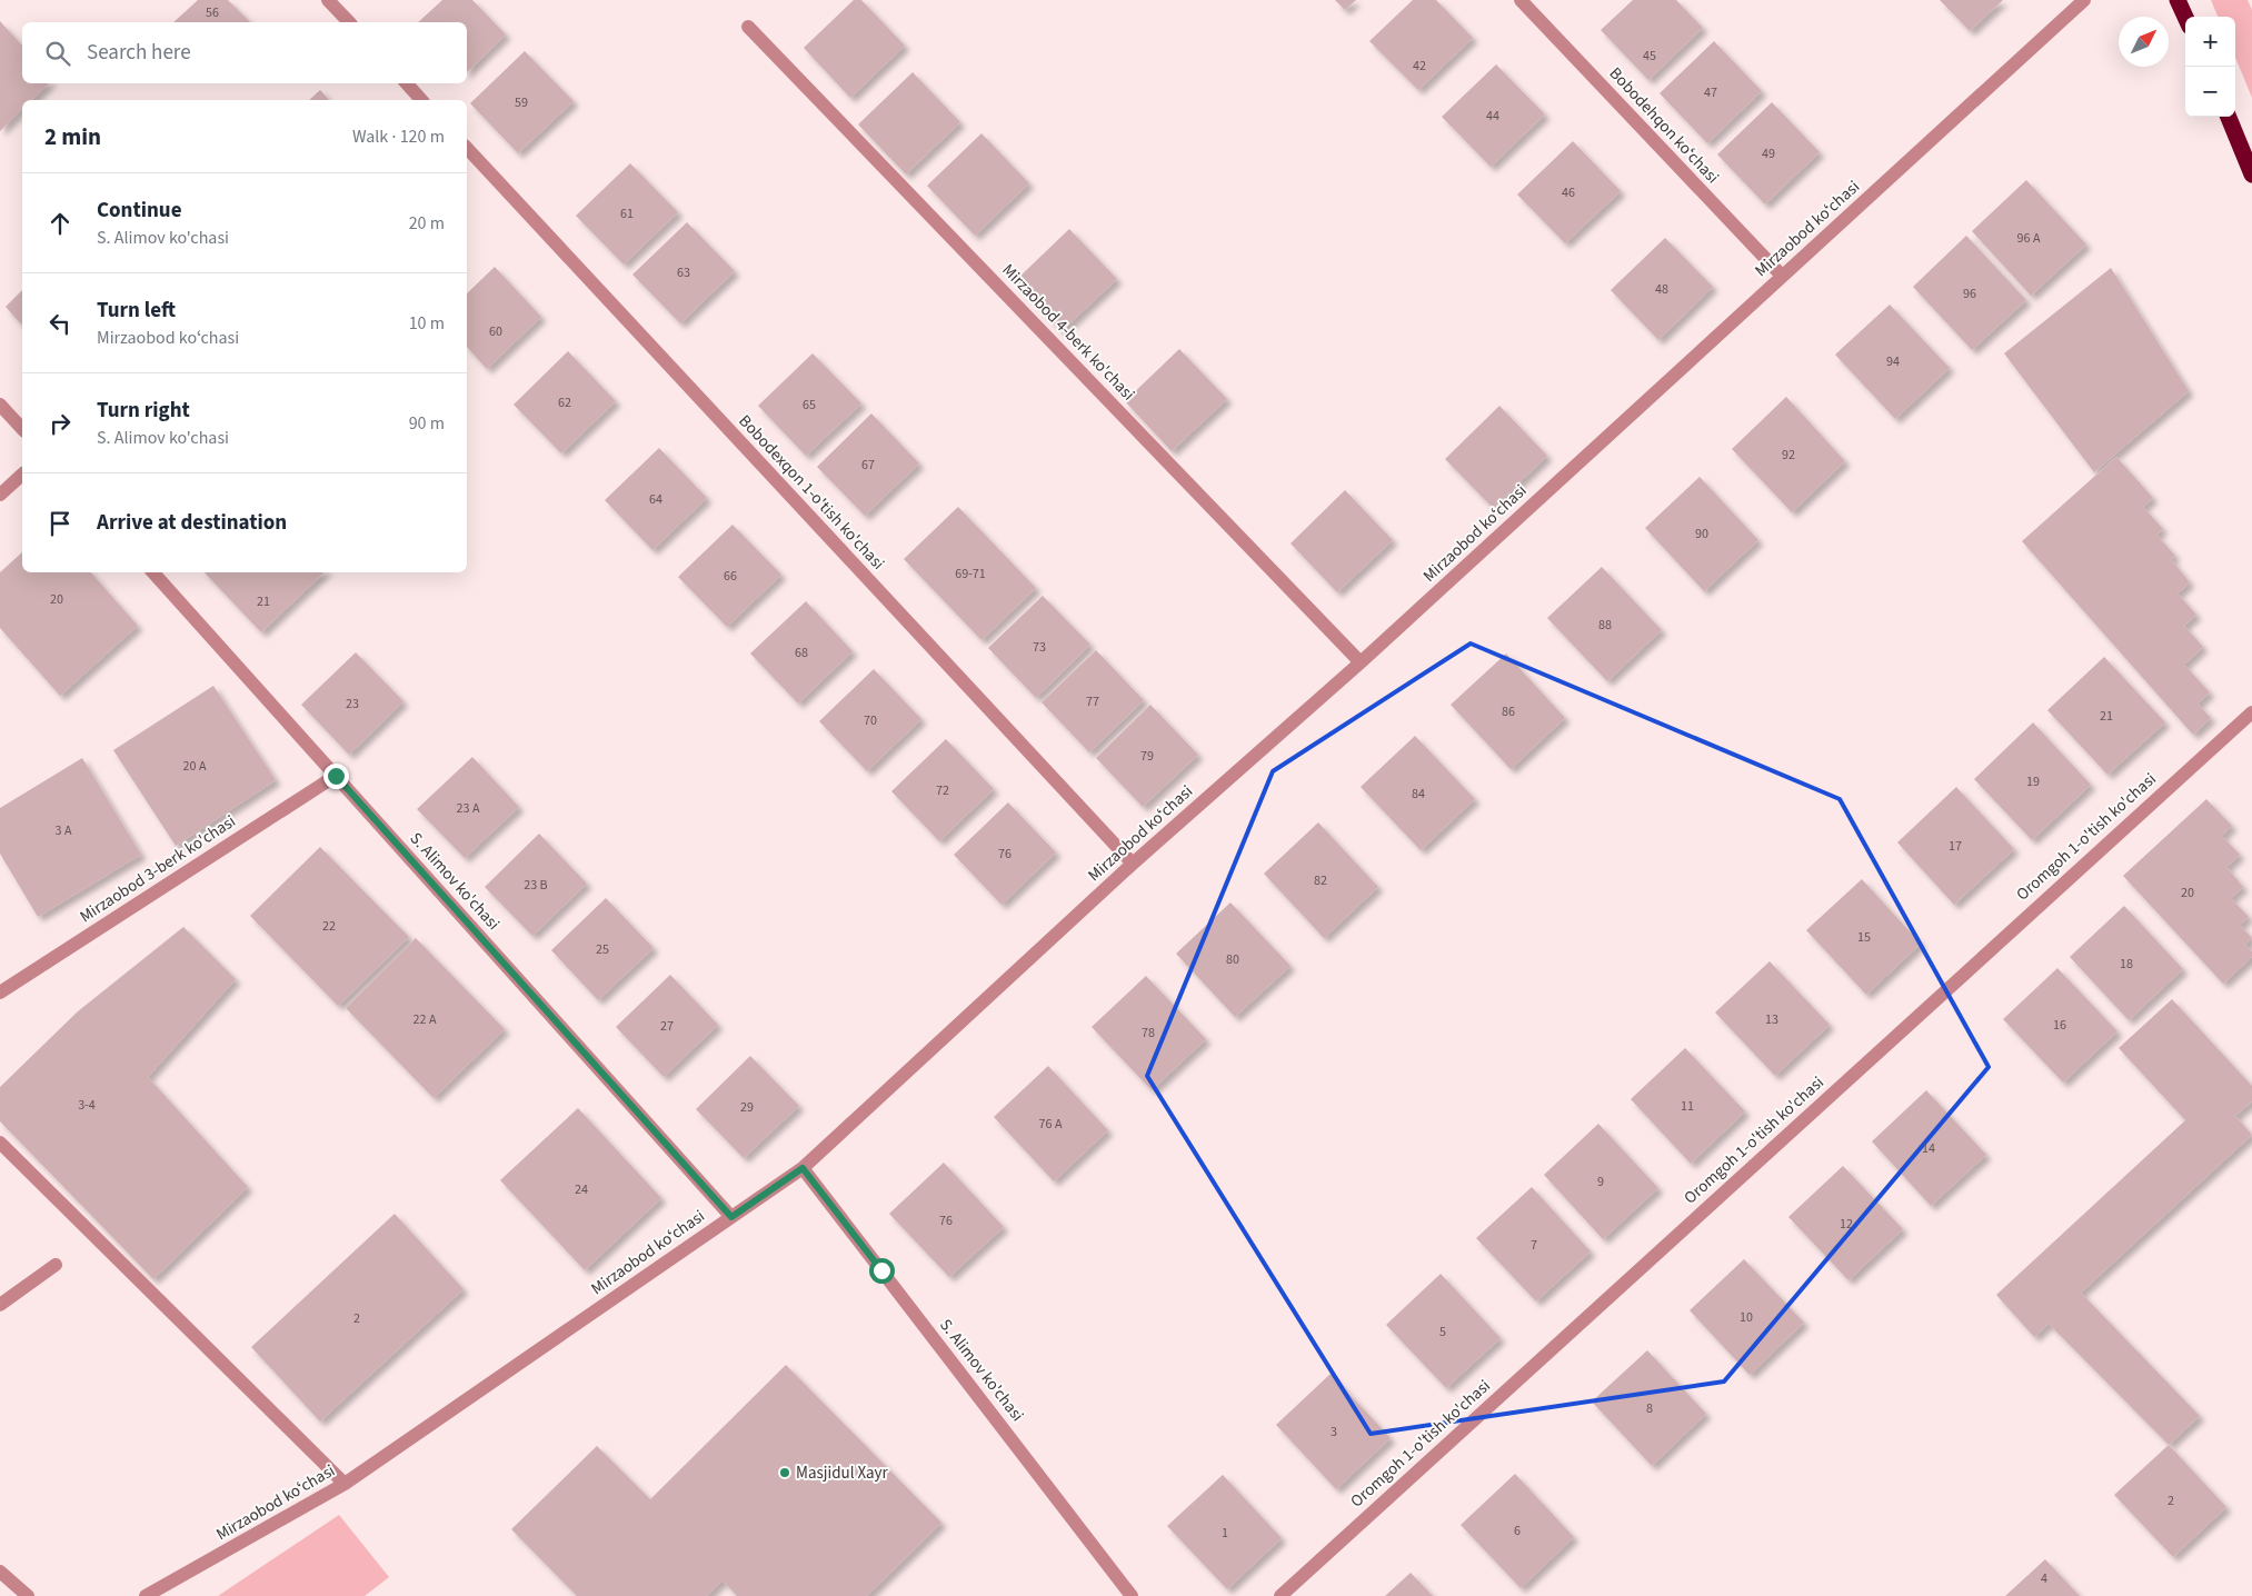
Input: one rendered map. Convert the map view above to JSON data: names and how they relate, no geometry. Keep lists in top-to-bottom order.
{
  "streets": {
    "street": [
      "Bobodehqon koʻchasi",
      "Mirzaobod koʻchasi",
      "Mirzaobod 4-berk ko'chasi",
      "Bobodexqon 1-o'tish ko'chasi",
      "Oromgoh 1-o'tish ko'chasi",
      "Mirzaobod 3-berk ko'chasi",
      "S. Alimov ko'chasi"
    ]
  },
  "crossings": [
    ["Bobodehqon koʻchasi", "Mirzaobod koʻchasi"],
    ["Mirzaobod koʻchasi", "Mirzaobod 4-berk ko'chasi"],
    ["Mirzaobod koʻchasi", "Bobodexqon 1-o'tish ko'chasi"],
    ["Mirzaobod koʻchasi", "S. Alimov ko'chasi"],
    ["Mirzaobod 3-berk ko'chasi", "S. Alimov ko'chasi"]
  ],
  "places": ["Masjidul Xayr"],
  "house_numbers": [
    "56",
    "45",
    "42",
    "47",
    "59",
    "44",
    "49",
    "46",
    "61",
    "96 А",
    "63",
    "48",
    "96",
    "60",
    "94",
    "62",
    "65",
    "92",
    "67",
    "64",
    "90",
    "69-71",
    "66",
    "20",
    "21",
    "88",
    "73",
    "68",
    "77",
    "23",
    "86",
    "21",
    "70",
    "79",
    "20 A",
    "19",
    "72",
    "84",
    "23 A",
    "3 A",
    "17",
    "76",
    "82",
    "23 B",
    "20",
    "22",
    "15",
    "25",
    "80",
    "18",
    "22 A",
    "13",
    "16",
    "27",
    "78",
    "3-4",
    "11",
    "29",
    "76 А",
    "14",
    "9",
    "24",
    "76",
    "12",
    "7",
    "10",
    "2",
    "5",
    "8",
    "3",
    "2",
    "6",
    "1",
    "4"
  ],
  "north": "top right",
  "page": {
    "map_buttons": ["+", "−"],
    "search": "Search here",
    "heading": ["2 min", "Walk · 120 m"],
    "list": [
      ["Continue", "S. Alimov ko'chasi", "20 m"],
      ["Turn left", "Mirzaobod koʻchasi", "10 m"],
      ["Turn right", "S. Alimov ko'chasi", "90 m"],
      "Arrive at destination"
    ]
  }
}
